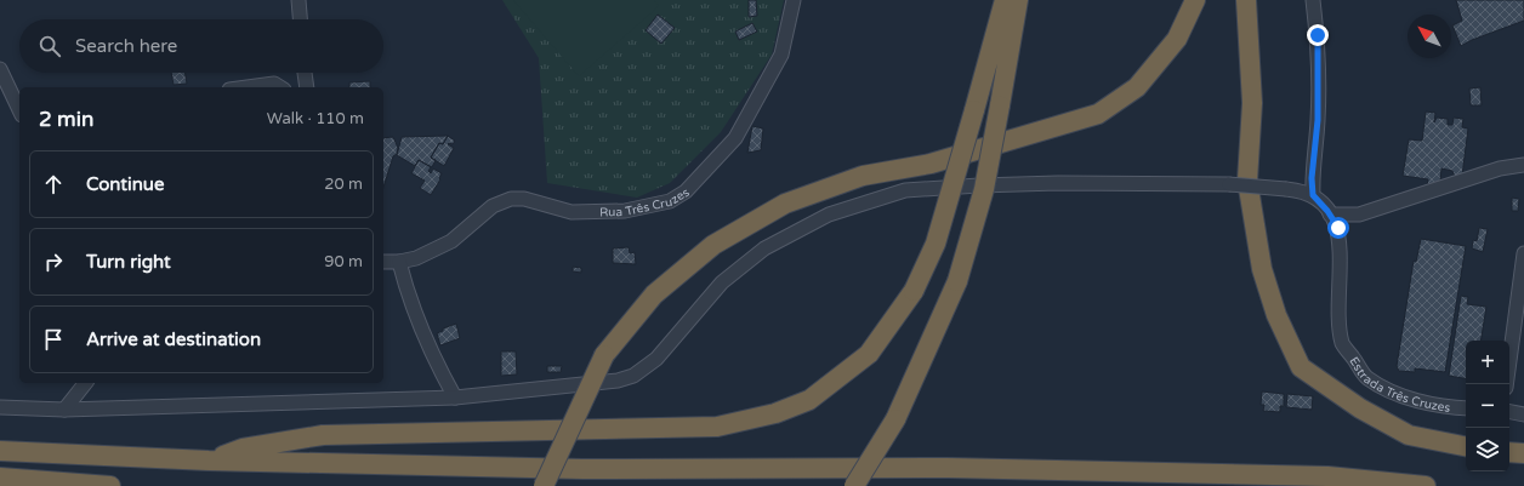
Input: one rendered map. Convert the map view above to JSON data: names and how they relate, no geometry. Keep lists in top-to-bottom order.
{
  "streets": {
    "street": ["Rua Três Cruzes", "Estrada Três Cruzes"]
  },
  "north": "top left",
  "page": {
    "search": "Search here",
    "heading": ["2 min", "Walk · 110 m"],
    "list": [
      ["Continue", "20 m"],
      ["Turn right", "90 m"],
      "Arrive at destination"
    ],
    "map_buttons": ["+", "−"]
  }
}
